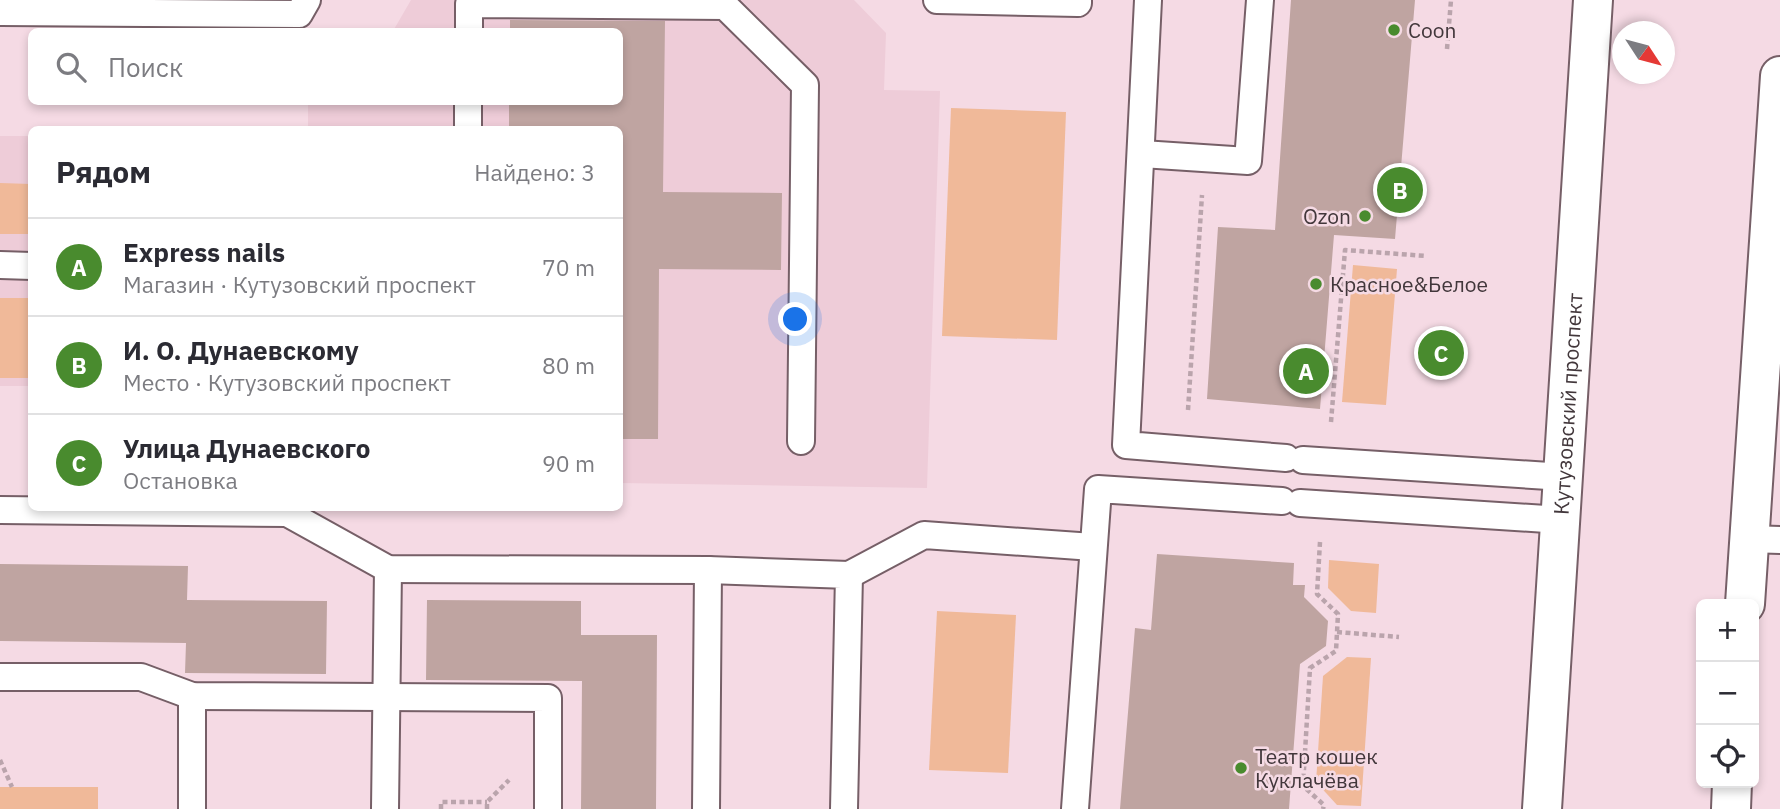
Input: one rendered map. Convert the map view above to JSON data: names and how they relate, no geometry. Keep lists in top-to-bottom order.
{
  "streets": {
    "main road": ["Кутузовский проспект"]
  },
  "places": [
    "Coon",
    "Ozon",
    "Красное&Белое",
    "Театр кошек Куклачёва"
  ],
  "north": "bottom right",
  "page": {
    "search": "Поиск",
    "heading": ["Рядом", "Найдено: 3"],
    "pins": ["B", "C", "A"],
    "list": [
      {
        "mark": "A",
        "name": "Express nails",
        "note": "Магазин · Кутузовский проспект",
        "value": "70 m"
      },
      {
        "mark": "B",
        "name": "И. О. Дунаевскому",
        "note": "Место · Кутузовский проспект",
        "value": "80 m"
      },
      {
        "mark": "C",
        "name": "Улица Дунаевского",
        "note": "Остановка",
        "value": "90 m"
      }
    ],
    "map_buttons": ["+", "−"]
  }
}
